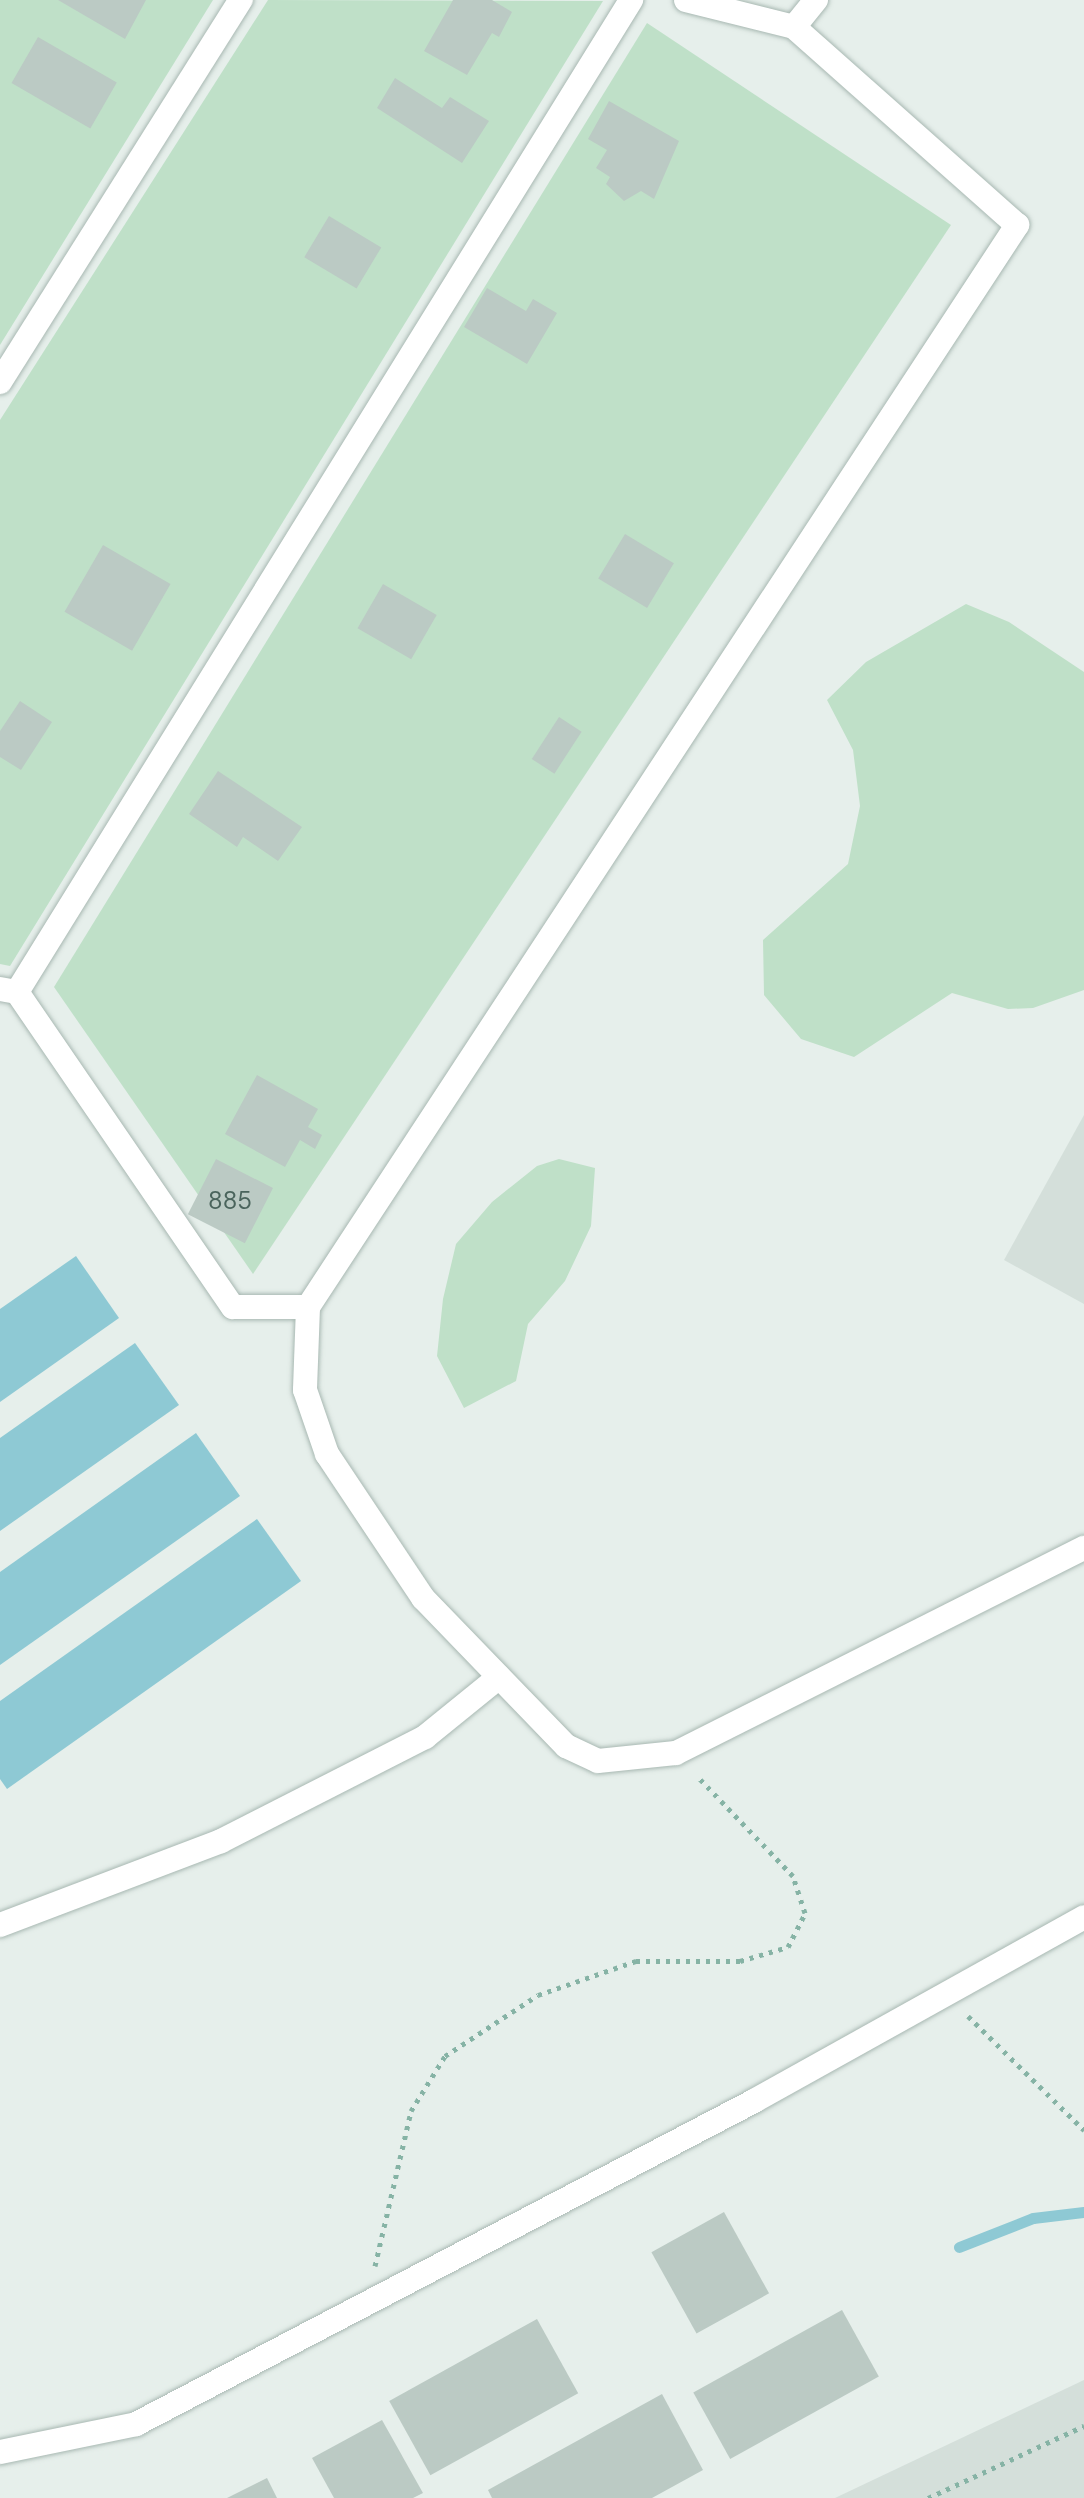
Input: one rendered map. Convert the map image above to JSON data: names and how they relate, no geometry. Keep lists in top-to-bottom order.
{
  "house_numbers": ["885"]
}
